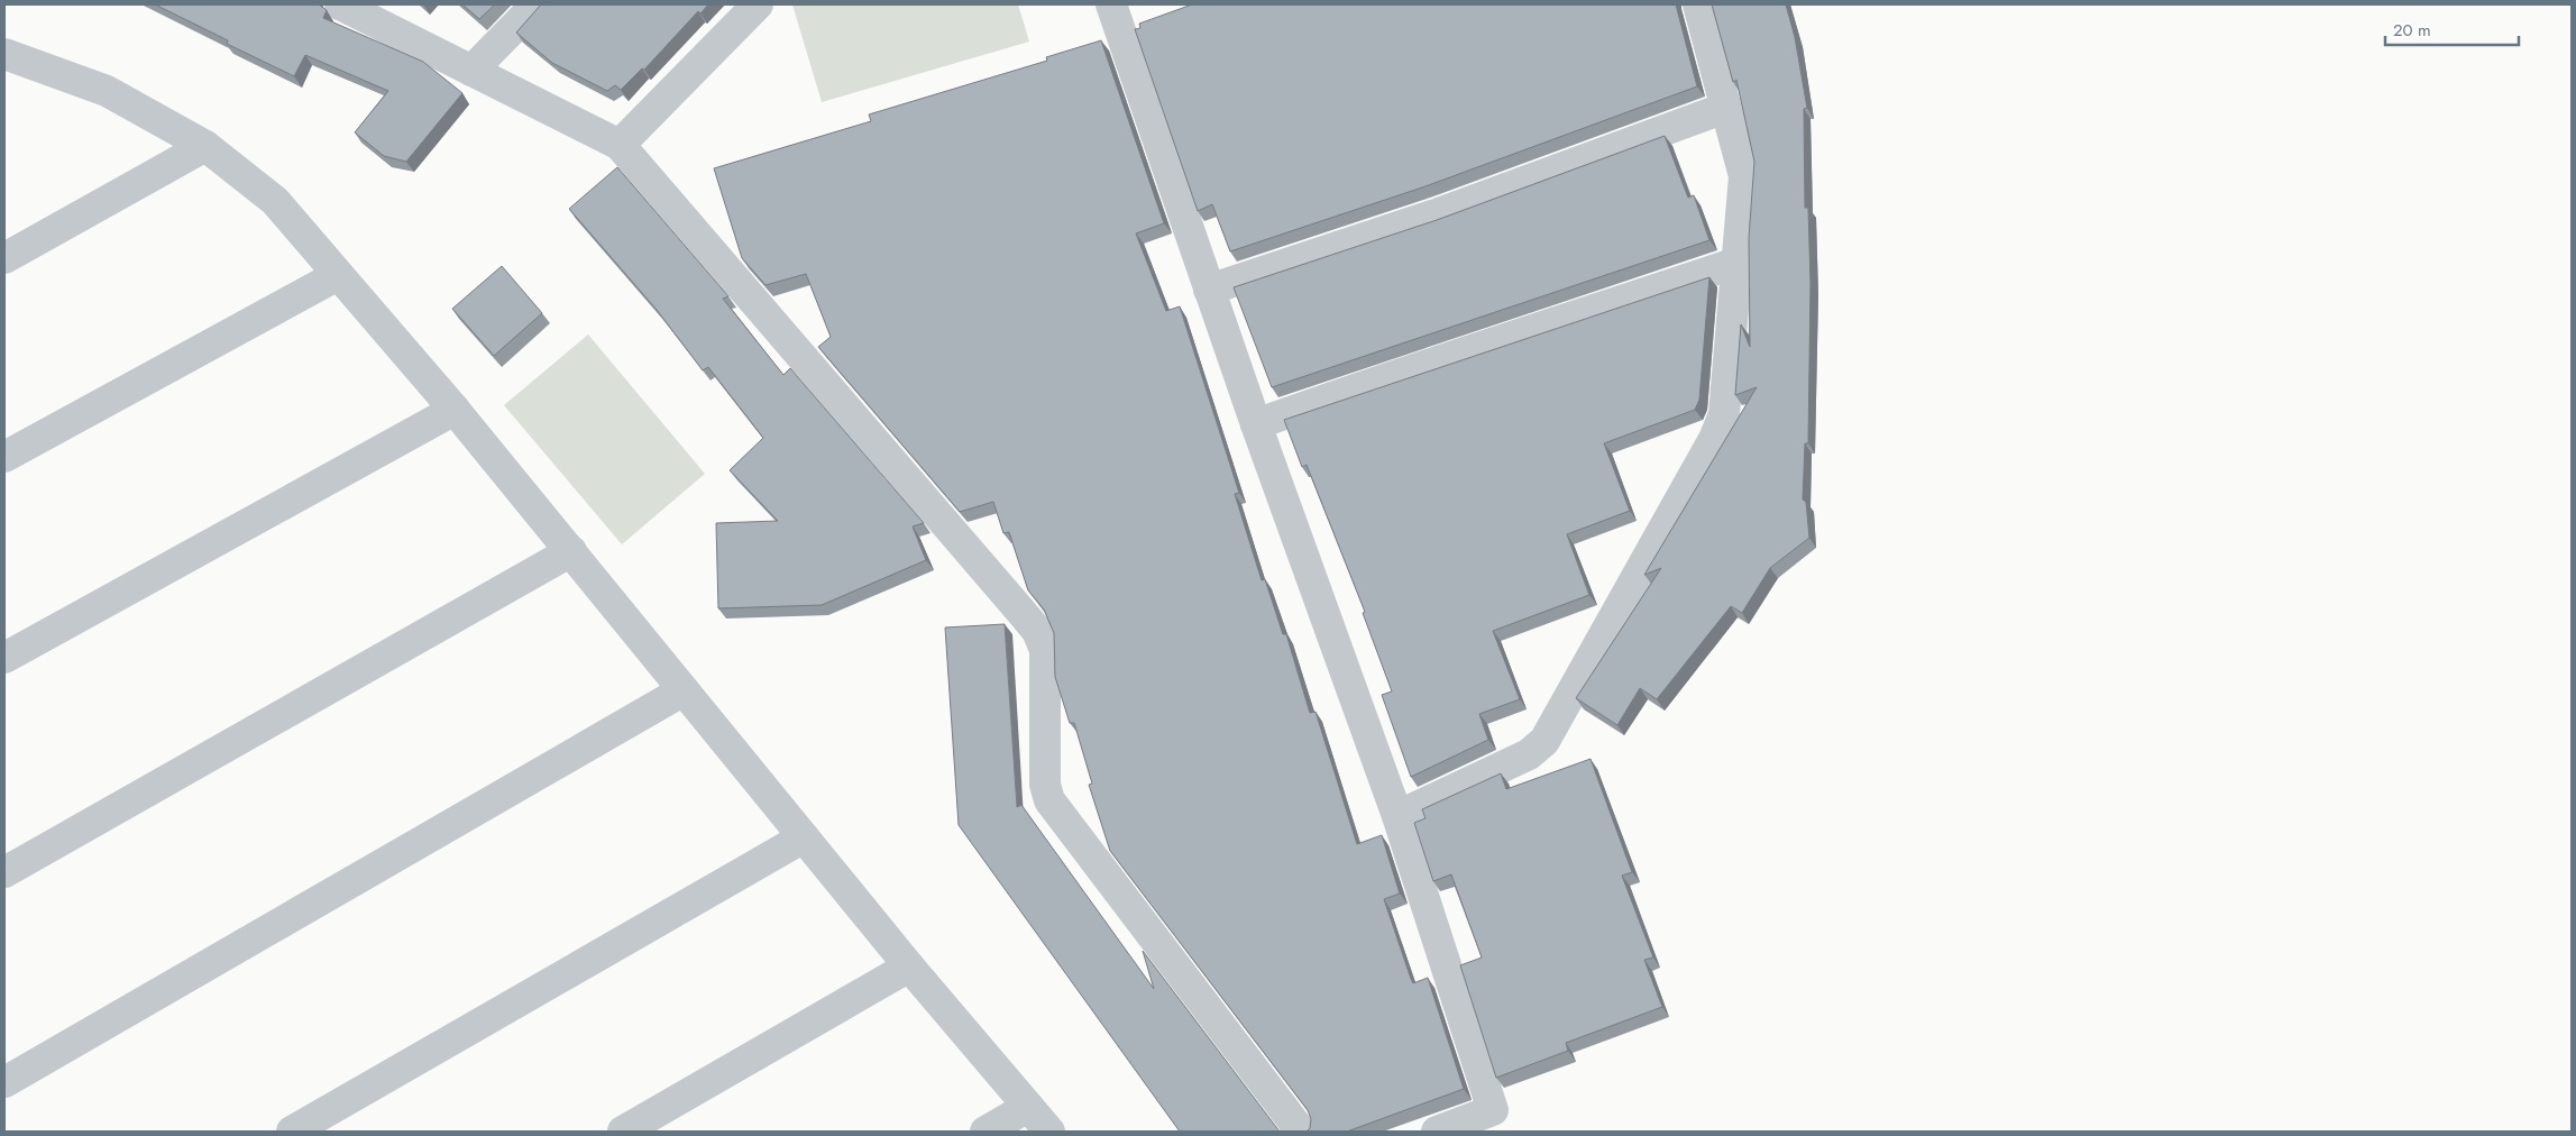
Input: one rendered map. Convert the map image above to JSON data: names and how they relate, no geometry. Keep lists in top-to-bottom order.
{
  "scale_bar": "20 m"
}
